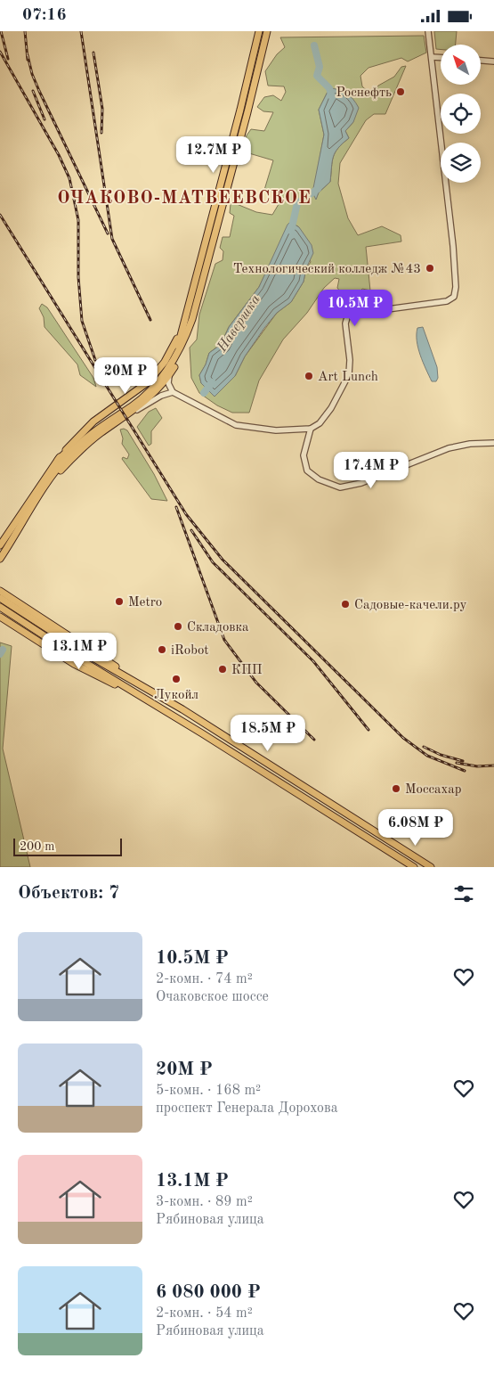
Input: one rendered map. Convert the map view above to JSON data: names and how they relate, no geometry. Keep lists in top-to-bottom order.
{
  "districts": ["ОЧАКОВО-МАТВЕЕВСКОЕ"],
  "water": ["Навершка"],
  "places": [
    "Роснефть",
    "Технологический колледж №43",
    "Art Lunch",
    "Metro",
    "Садовые-качели.ру",
    "Складовка",
    "iRobot",
    "КПП",
    "Лукойл",
    "Моссахар"
  ],
  "scale_bar": "200 m",
  "north": "top left",
  "page": {
    "status": "07:16",
    "price": [
      "12.7M ₽",
      "10.5M ₽",
      "20M ₽",
      "17.4M ₽",
      "13.1M ₽",
      "18.5M ₽",
      "6.08M ₽"
    ],
    "scale": "200 m",
    "heading": "Объектов: 7",
    "list": [
      {
        "name": "10.5M ₽",
        "note": "2-комн. · 74 m² · Очаковское шоссе"
      },
      {
        "name": "20M ₽",
        "note": "5-комн. · 168 m² · проспект Генерала Дорохова"
      },
      {
        "name": "13.1M ₽",
        "note": "3-комн. · 89 m² · Рябиновая улица"
      },
      {
        "name": "6 080 000 ₽",
        "note": "2-комн. · 54 m² · Рябиновая улица"
      }
    ]
  }
}
